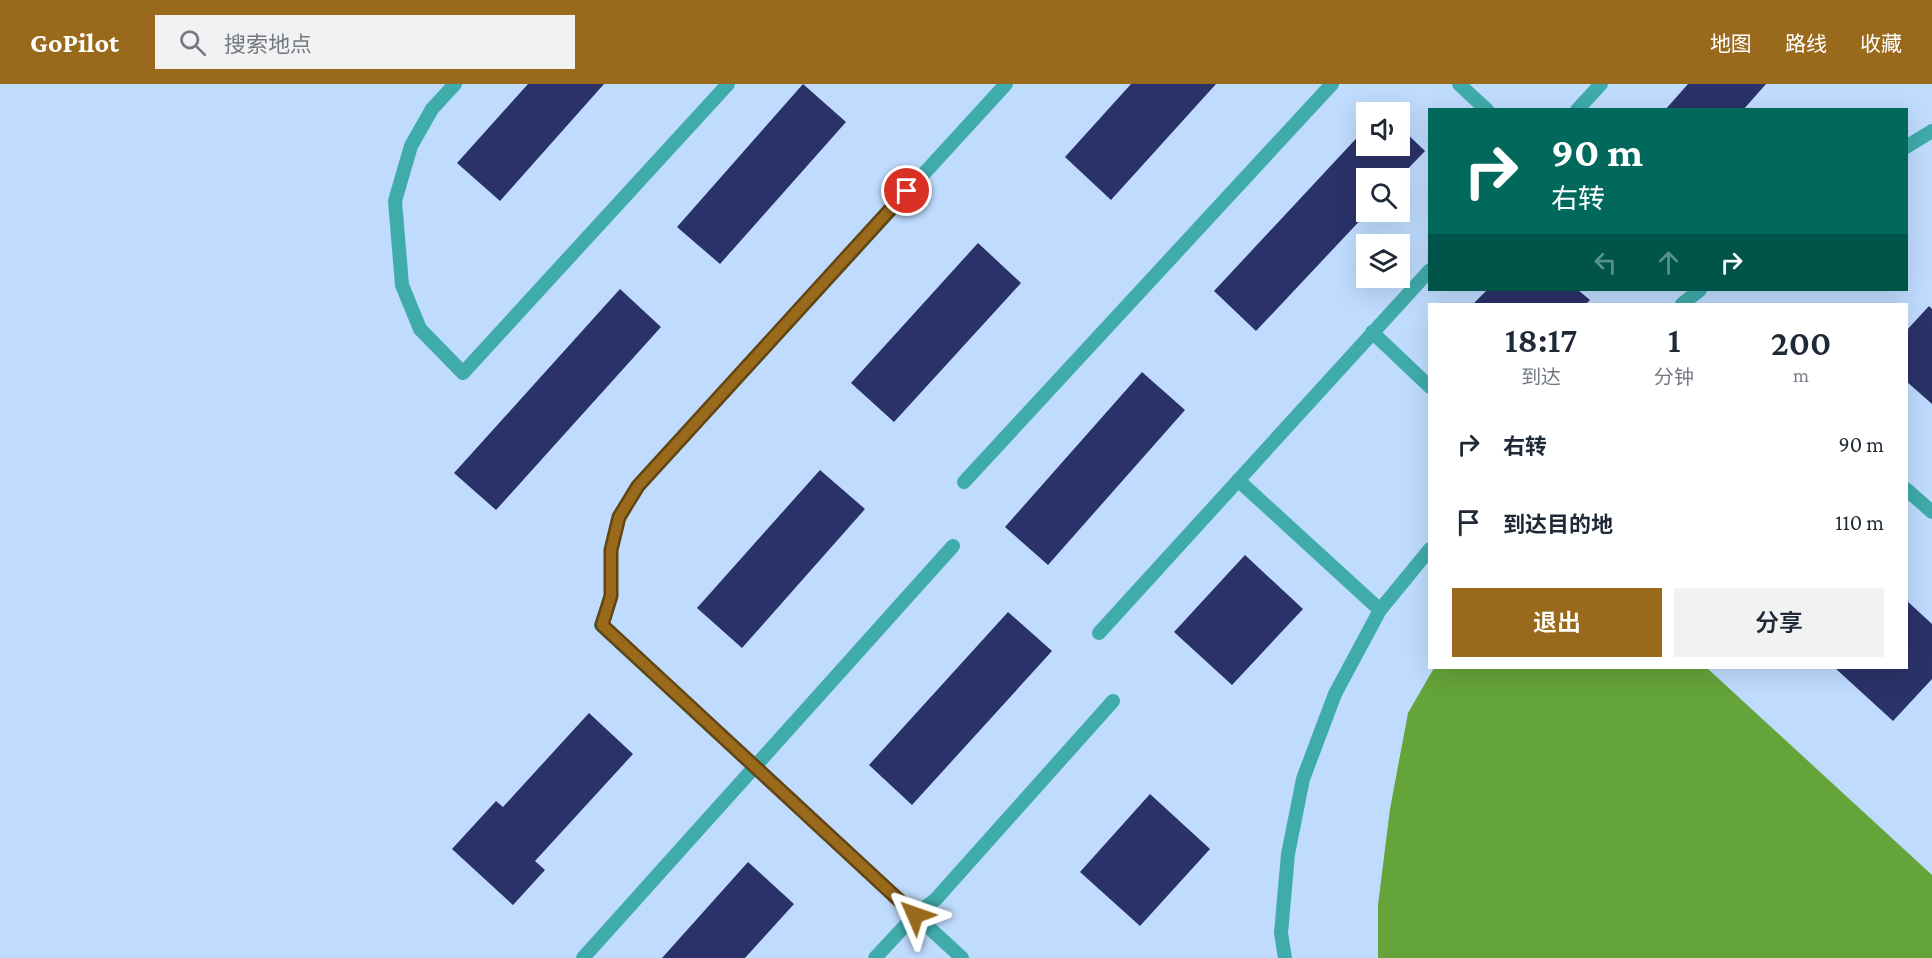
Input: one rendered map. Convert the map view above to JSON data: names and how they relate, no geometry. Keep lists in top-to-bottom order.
{
  "page": {
    "header": "GoPilot",
    "search": "搜索地点",
    "nav": ["地图", "路线", "收藏"],
    "turn": ["90 m", "右转"],
    "eta": [
      "18:17",
      "到达",
      "1",
      "分钟",
      "200",
      "m"
    ],
    "list": [
      {
        "name": "右转",
        "value": "90 m"
      },
      {
        "name": "到达目的地",
        "value": "110 m"
      }
    ],
    "buttons": ["退出", "分享"]
  }
}
